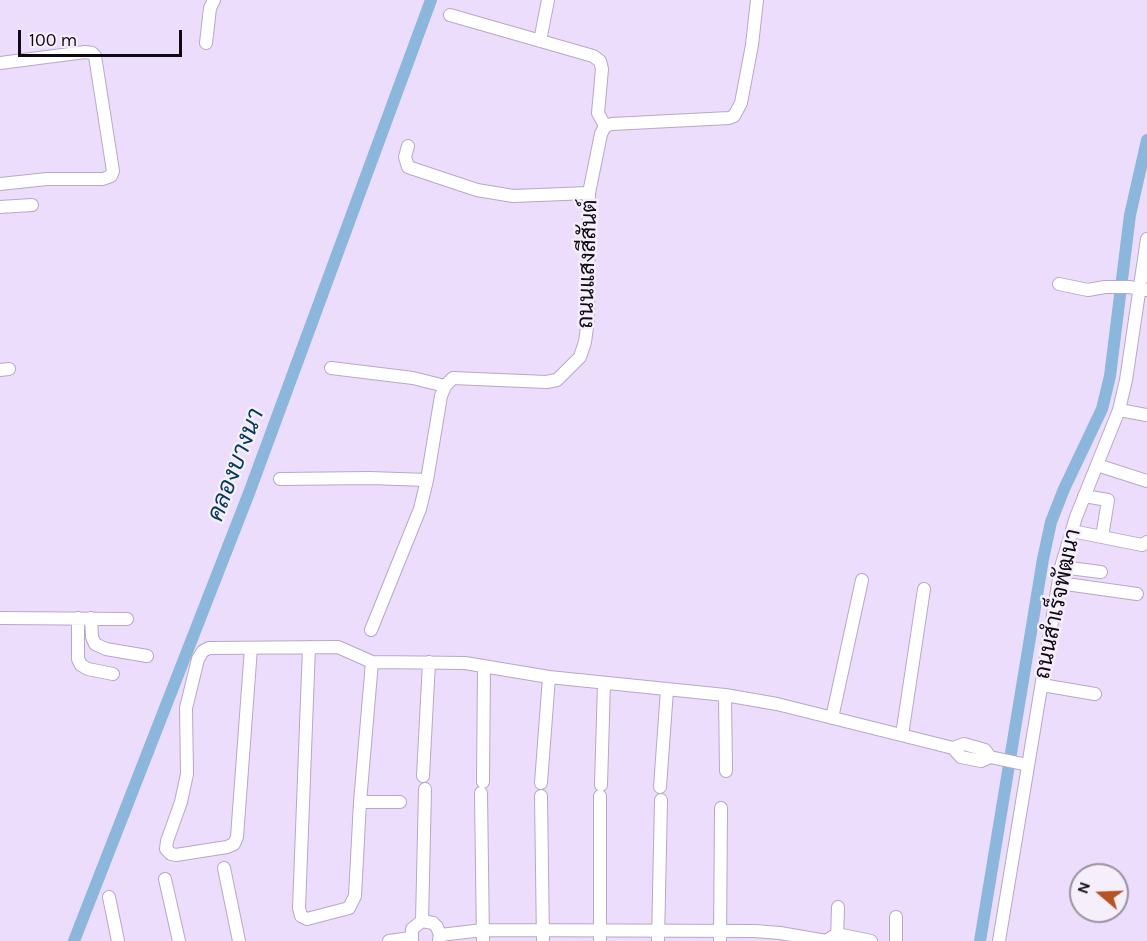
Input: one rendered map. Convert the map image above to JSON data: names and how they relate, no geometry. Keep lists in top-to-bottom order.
{
  "streets": {
    "street": ["ถนนแสงสีสันต์", "ถนนสำเร็จพัฒนา"]
  },
  "water": ["คลองบางนา"],
  "scale_bar": "100 m",
  "north": "left"
}
